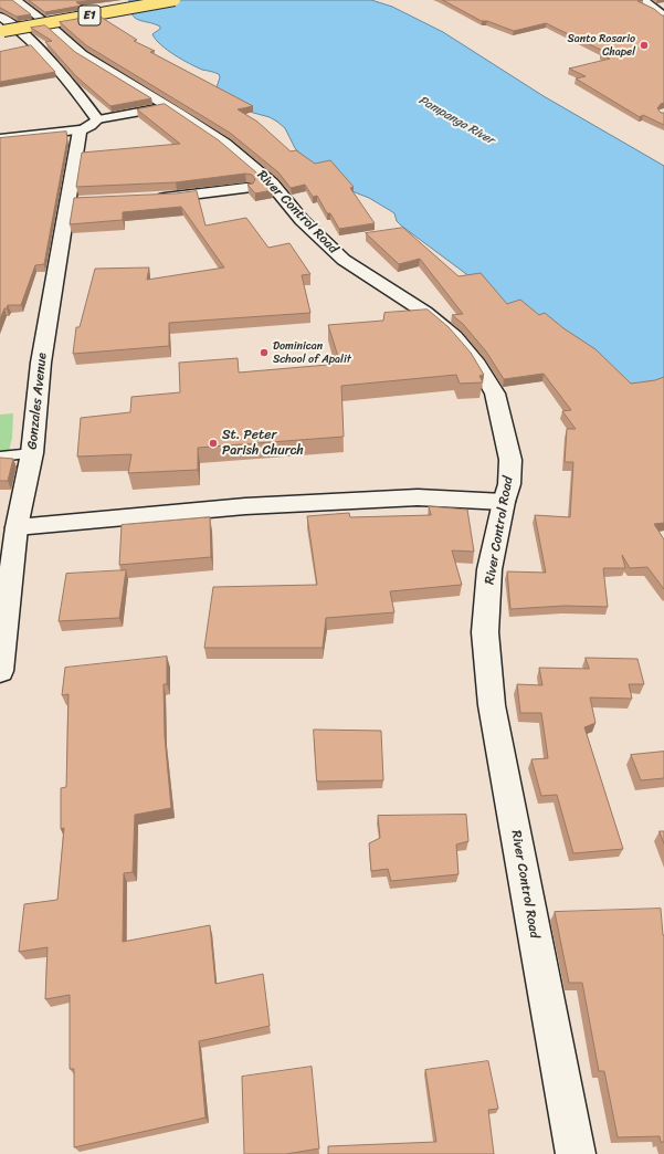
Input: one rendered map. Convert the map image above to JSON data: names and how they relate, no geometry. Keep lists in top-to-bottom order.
{
  "streets": {
    "highway": ["E1"],
    "street": ["River Control Road", "Gonzales Avenue"]
  },
  "water": ["Pampanga River"],
  "places": ["Santo Rosario Chapel", "Dominican School of Apalit", "St. Peter Parish Church"]
}
